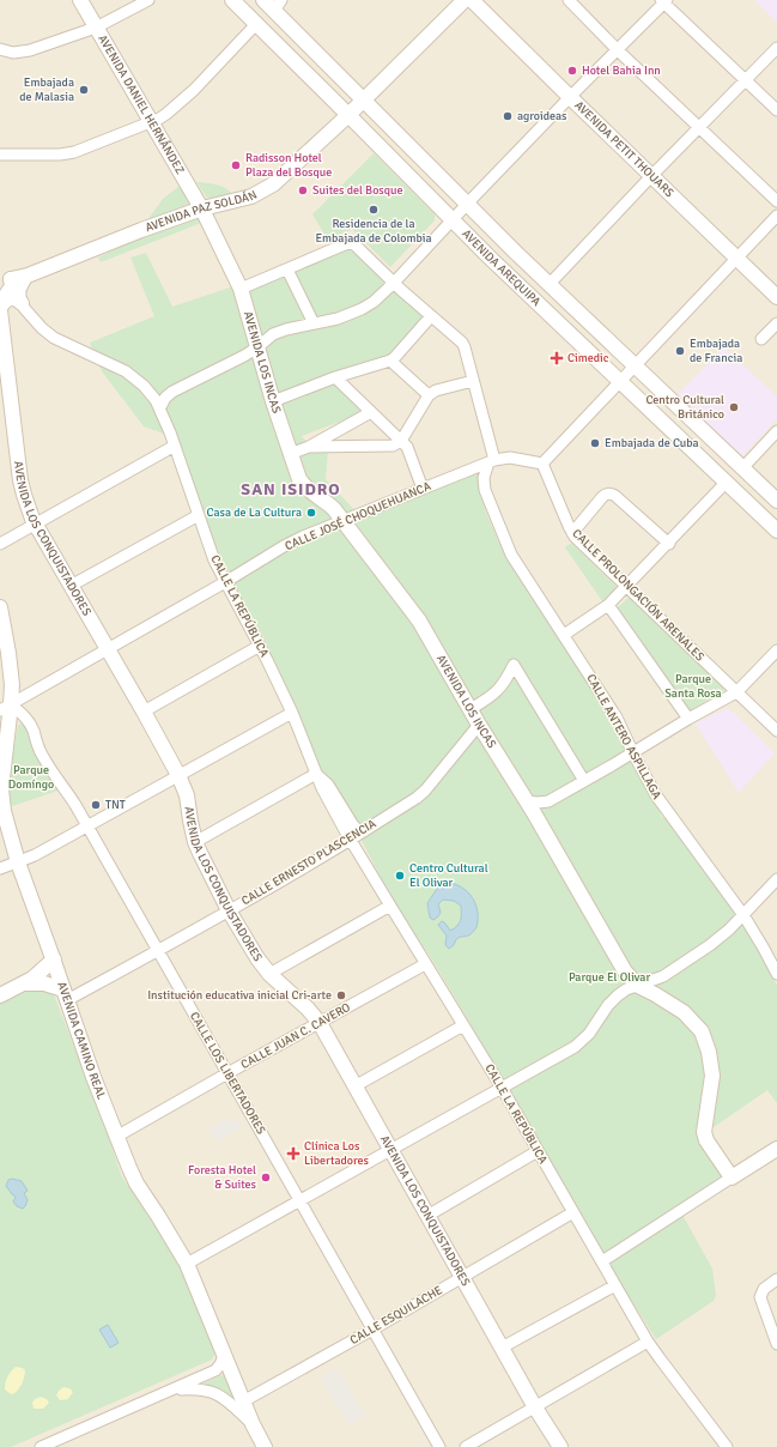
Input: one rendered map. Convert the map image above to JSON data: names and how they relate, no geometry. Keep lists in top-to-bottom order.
{
  "streets": {
    "main road": [
      "AVENIDA DANIEL HERNÁNDEZ",
      "AVENIDA PETIT THOUARS",
      "AVENIDA PAZ SOLDÁN",
      "AVENIDA AREQUIPA",
      "AVENIDA LOS INCAS",
      "AVENIDA LOS CONQUISTADORES",
      "AVENIDA CAMINO REAL"
    ],
    "street": [
      "CALLE JOSÉ CHOQUEHUANCA",
      "CALLE PROLONGACIÓN ARENALES",
      "CALLE LA REPÚBLICA",
      "CALLE ANTERO ASPILLAGA",
      "CALLE ERNESTO PLASCENCIA",
      "CALLE JUAN C. CAVERO",
      "CALLE LOS LIBERTADORES",
      "CALLE ESQUILACHE"
    ]
  },
  "crossings": [
    ["AVENIDA DANIEL HERNÁNDEZ", "AVENIDA PAZ SOLDÁN"],
    ["AVENIDA DANIEL HERNÁNDEZ", "AVENIDA LOS INCAS"],
    ["AVENIDA PAZ SOLDÁN", "AVENIDA AREQUIPA"],
    ["AVENIDA PAZ SOLDÁN", "AVENIDA LOS INCAS"],
    ["AVENIDA LOS INCAS", "CALLE JOSÉ CHOQUEHUANCA"],
    ["AVENIDA LOS INCAS", "CALLE ERNESTO PLASCENCIA"],
    ["CALLE JOSÉ CHOQUEHUANCA", "AVENIDA LOS CONQUISTADORES"],
    ["CALLE JOSÉ CHOQUEHUANCA", "CALLE PROLONGACIÓN ARENALES"],
    ["CALLE JOSÉ CHOQUEHUANCA", "CALLE LA REPÚBLICA"],
    ["CALLE JOSÉ CHOQUEHUANCA", "CALLE ANTERO ASPILLAGA"],
    ["CALLE JOSÉ CHOQUEHUANCA", "AVENIDA CAMINO REAL"],
    ["CALLE JOSÉ CHOQUEHUANCA", "CALLE LOS LIBERTADORES"],
    ["AVENIDA LOS CONQUISTADORES", "CALLE ERNESTO PLASCENCIA"],
    ["AVENIDA LOS CONQUISTADORES", "CALLE JUAN C. CAVERO"],
    ["AVENIDA LOS CONQUISTADORES", "CALLE ESQUILACHE"],
    ["CALLE LA REPÚBLICA", "CALLE ERNESTO PLASCENCIA"],
    ["CALLE LA REPÚBLICA", "CALLE JUAN C. CAVERO"],
    ["CALLE LA REPÚBLICA", "CALLE ESQUILACHE"],
    ["CALLE ERNESTO PLASCENCIA", "AVENIDA CAMINO REAL"],
    ["CALLE ERNESTO PLASCENCIA", "CALLE LOS LIBERTADORES"],
    ["CALLE JUAN C. CAVERO", "AVENIDA CAMINO REAL"],
    ["CALLE JUAN C. CAVERO", "CALLE LOS LIBERTADORES"],
    ["AVENIDA CAMINO REAL", "CALLE LOS LIBERTADORES"],
    ["AVENIDA CAMINO REAL", "CALLE ESQUILACHE"],
    ["CALLE LOS LIBERTADORES", "CALLE ESQUILACHE"]
  ],
  "districts": ["SAN ISIDRO"],
  "parks": ["Parque Santa Rosa", "Parque Domíngo", "Parque El Olivar"],
  "places": {
    "other": [
      "Hotel Bahia Inn",
      "Embajada de Malasia",
      "agroideas",
      "Radisson Hotel Plaza del Bosque",
      "Suites del Bosque",
      "Residencia de la Embajada de Colombia",
      "Embajada de Francia",
      "Centro Cultural Británico",
      "Embajada de Cuba",
      "Casa de La Cultura",
      "TNT",
      "Centro Cultural El Olivar",
      "Institución educativa inicial Cri-arte",
      "Foresta Hotel & Suites"
    ],
    "health": ["Cimedic", "Clínica Los Libertadores"]
  }
}
